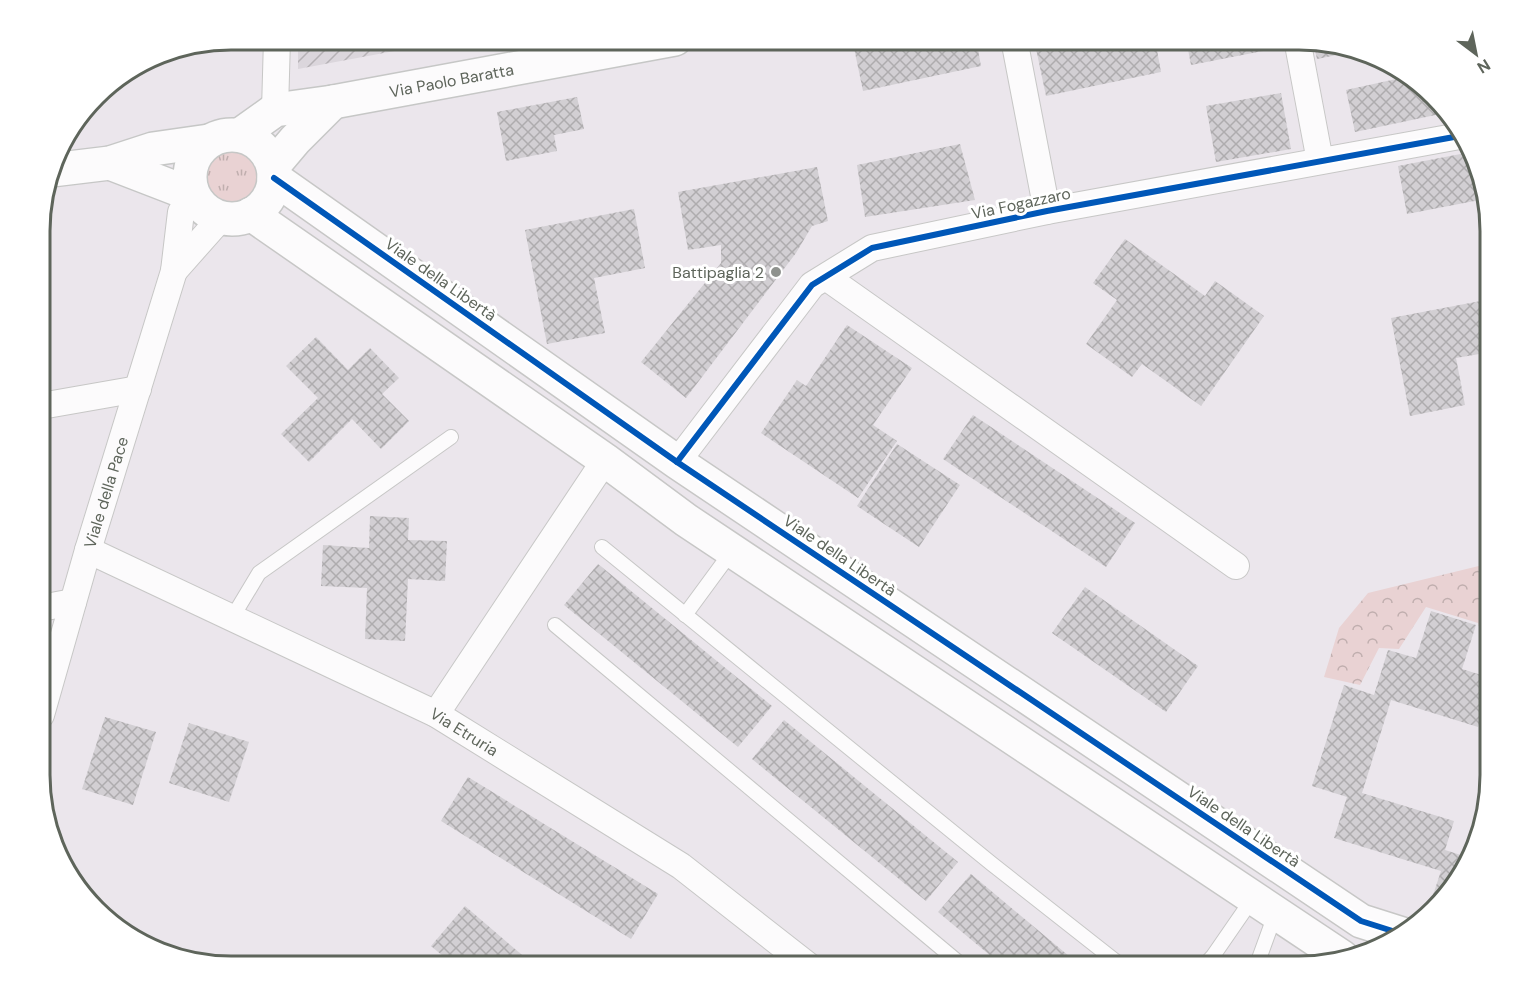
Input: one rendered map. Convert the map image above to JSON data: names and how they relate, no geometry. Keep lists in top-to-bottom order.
{
  "streets": {
    "street": [
      "Via Paolo Baratta",
      "Via Fogazzaro",
      "Viale della Libertà",
      "Viale della Pace",
      "Via Etruria"
    ]
  },
  "crossings": [
    ["Via Paolo Baratta", "Viale della Libertà"],
    ["Via Paolo Baratta", "Viale della Pace"],
    ["Via Fogazzaro", "Viale della Libertà"],
    ["Viale della Libertà", "Viale della Pace"],
    ["Viale della Pace", "Via Etruria"]
  ],
  "places": ["Battipaglia 2"],
  "north": "bottom right"
}
